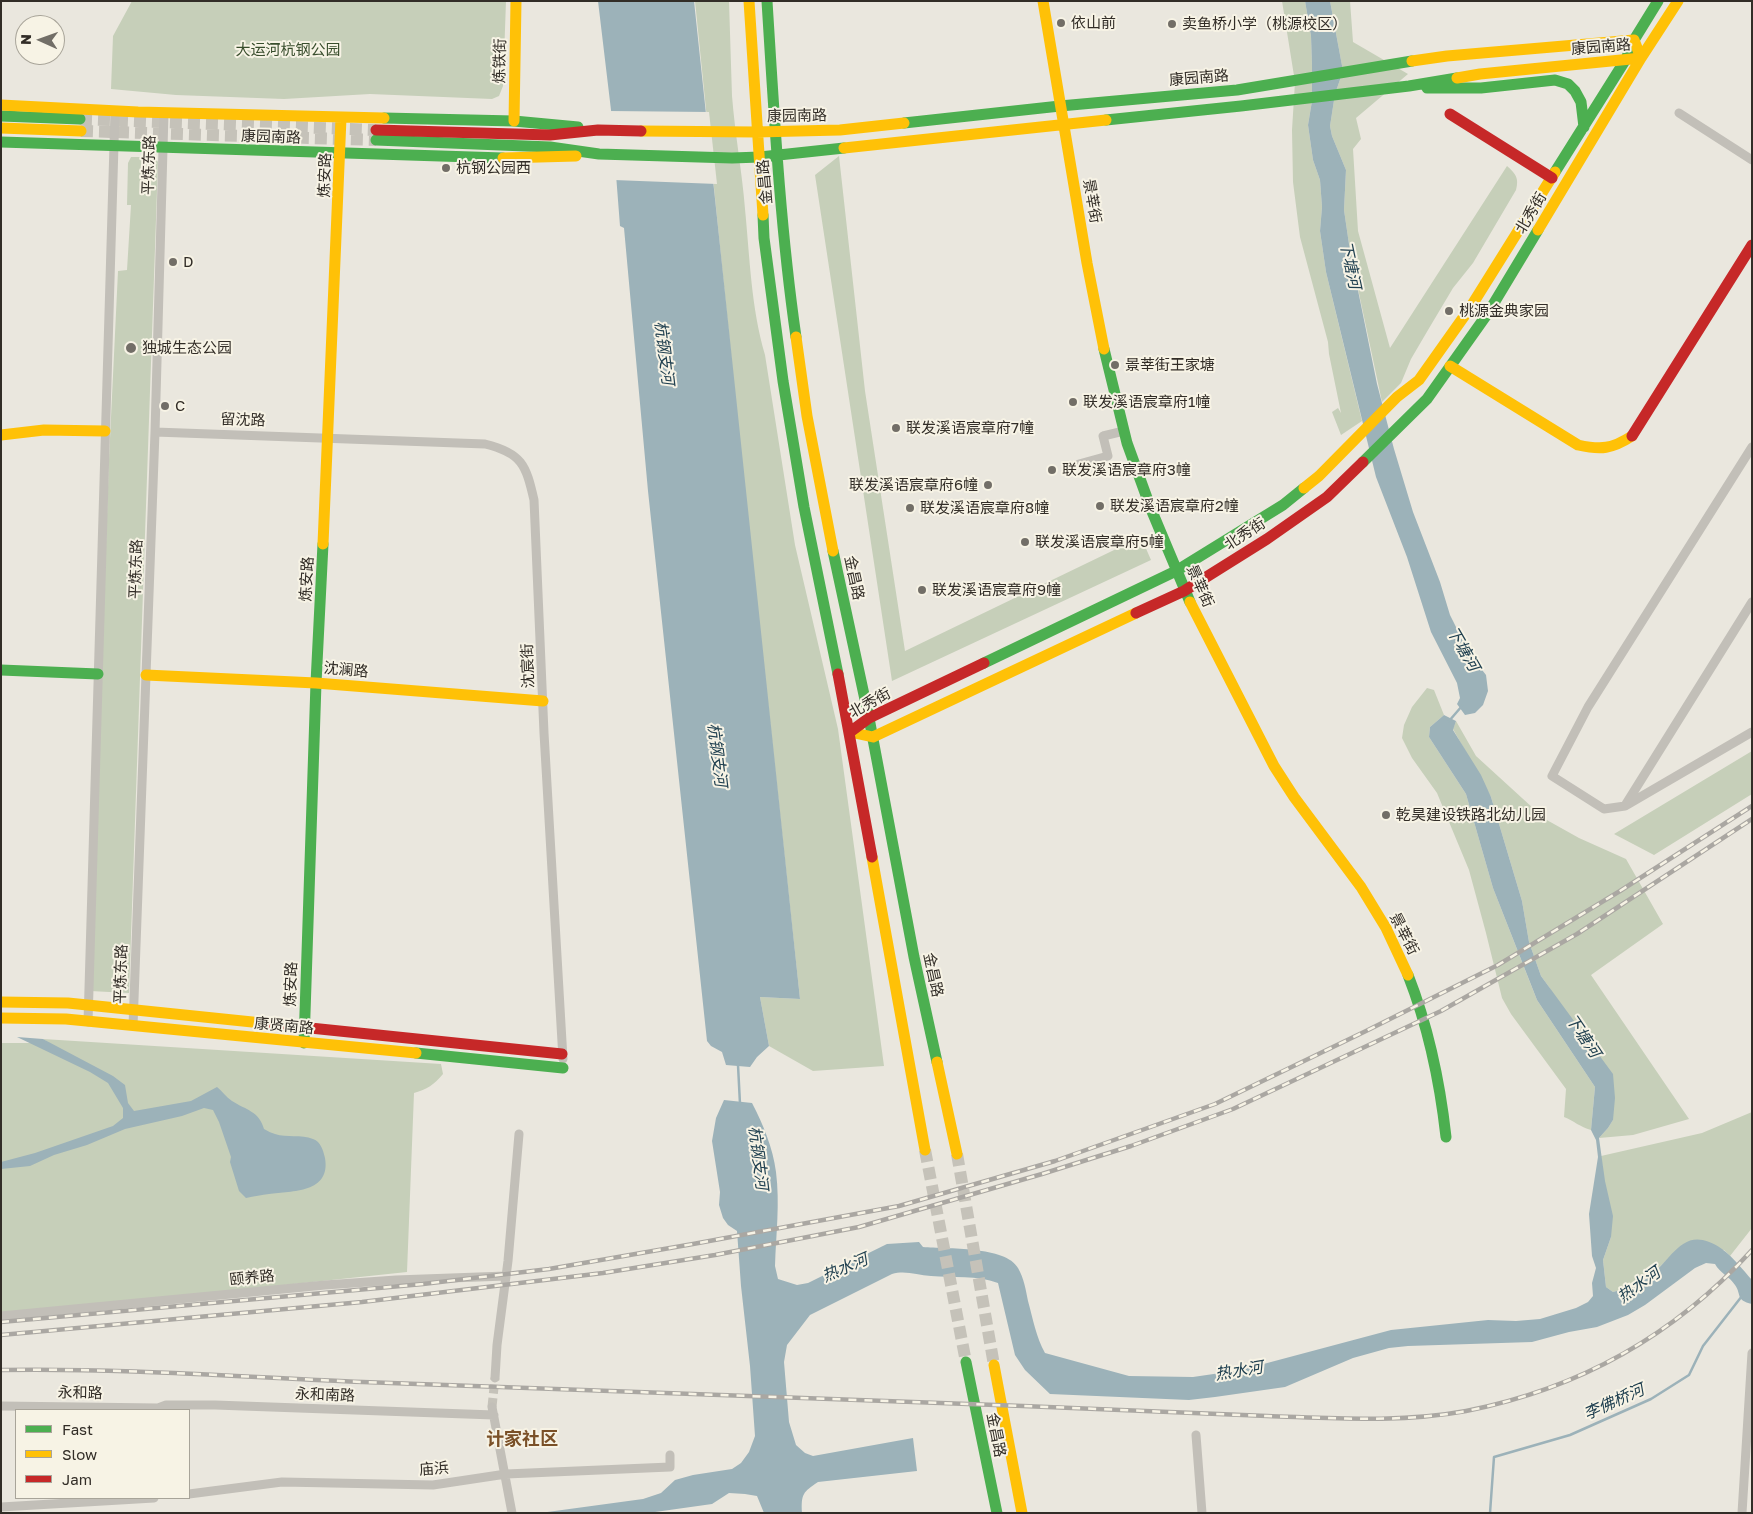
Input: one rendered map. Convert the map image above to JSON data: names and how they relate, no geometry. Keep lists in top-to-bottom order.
{
  "streets": {
    "main road": [
      "康园南路",
      "炼铁街",
      "炼安路",
      "金昌路",
      "景莘街",
      "北秀街",
      "沈澜路",
      "康贤南路"
    ],
    "street": [
      "平炼东路",
      "留沈路",
      "沈宸街",
      "颐养路",
      "永和路",
      "永和南路",
      "庙浜"
    ]
  },
  "crossings": [
    ["康园南路", "炼铁街"],
    ["康园南路", "平炼东路"],
    ["康园南路", "炼安路"],
    ["康园南路", "金昌路"],
    ["康园南路", "景莘街"],
    ["康园南路", "北秀街"],
    ["平炼东路", "留沈路"],
    ["平炼东路", "沈澜路"],
    ["平炼东路", "康贤南路"],
    ["炼安路", "留沈路"],
    ["炼安路", "沈宸街"],
    ["炼安路", "沈澜路"],
    ["炼安路", "康贤南路"],
    ["金昌路", "北秀街"],
    ["景莘街", "北秀街"],
    ["留沈路", "沈宸街"],
    ["沈宸街", "沈澜路"],
    ["沈宸街", "康贤南路"],
    ["永和路", "永和南路"],
    ["永和南路", "庙浜"]
  ],
  "districts": ["计家社区"],
  "water": [
    "下塘河",
    "杭钢支河",
    "热水河",
    "李佛桥河"
  ],
  "parks": ["大运河杭钢公园"],
  "places": [
    "依山前",
    "卖鱼桥小学（桃源校区）",
    "杭钢公园西",
    "D",
    "桃源金典家园",
    "独城生态公园",
    "景莘街王家塘",
    "联发溪语宸章府1幢",
    "C",
    "联发溪语宸章府7幢",
    "联发溪语宸章府3幢",
    "联发溪语宸章府6幢",
    "联发溪语宸章府2幢",
    "联发溪语宸章府8幢",
    "联发溪语宸章府5幢",
    "联发溪语宸章府9幢",
    "乾昊建设铁路北幼儿园"
  ],
  "legend": ["Fast", "Slow", "Jam"],
  "north": "left"
}
